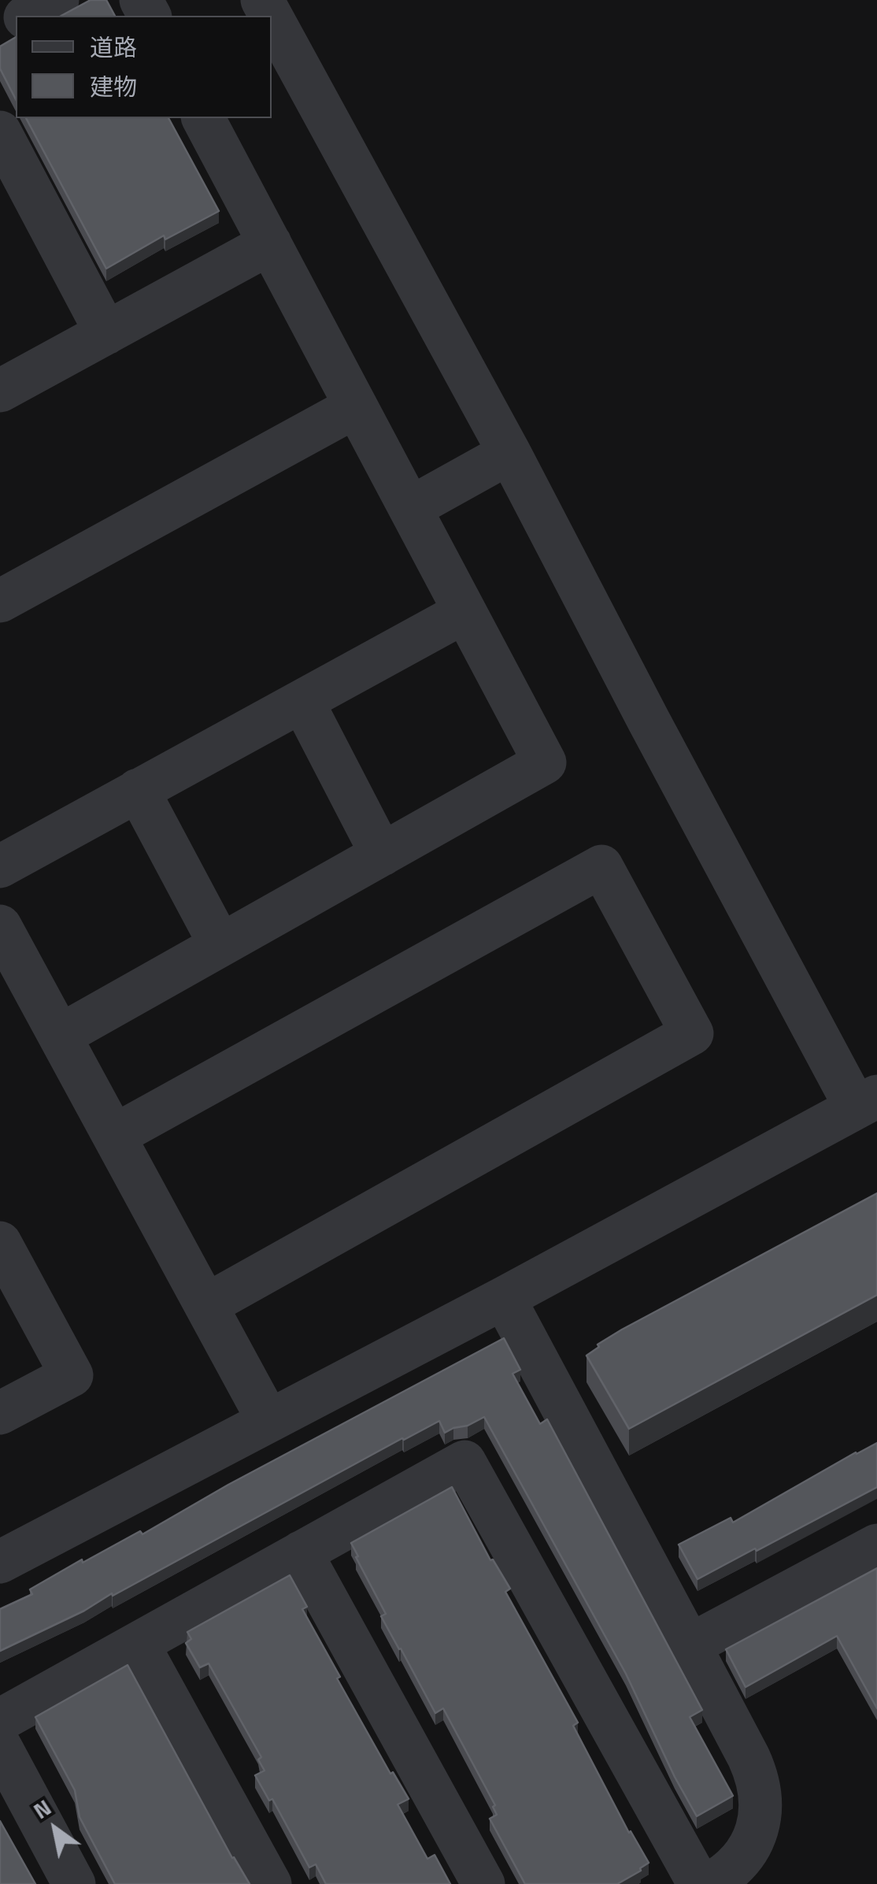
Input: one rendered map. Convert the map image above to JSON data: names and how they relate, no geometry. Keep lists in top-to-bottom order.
{
  "legend": ["道路", "建物"],
  "north": "top left"
}
